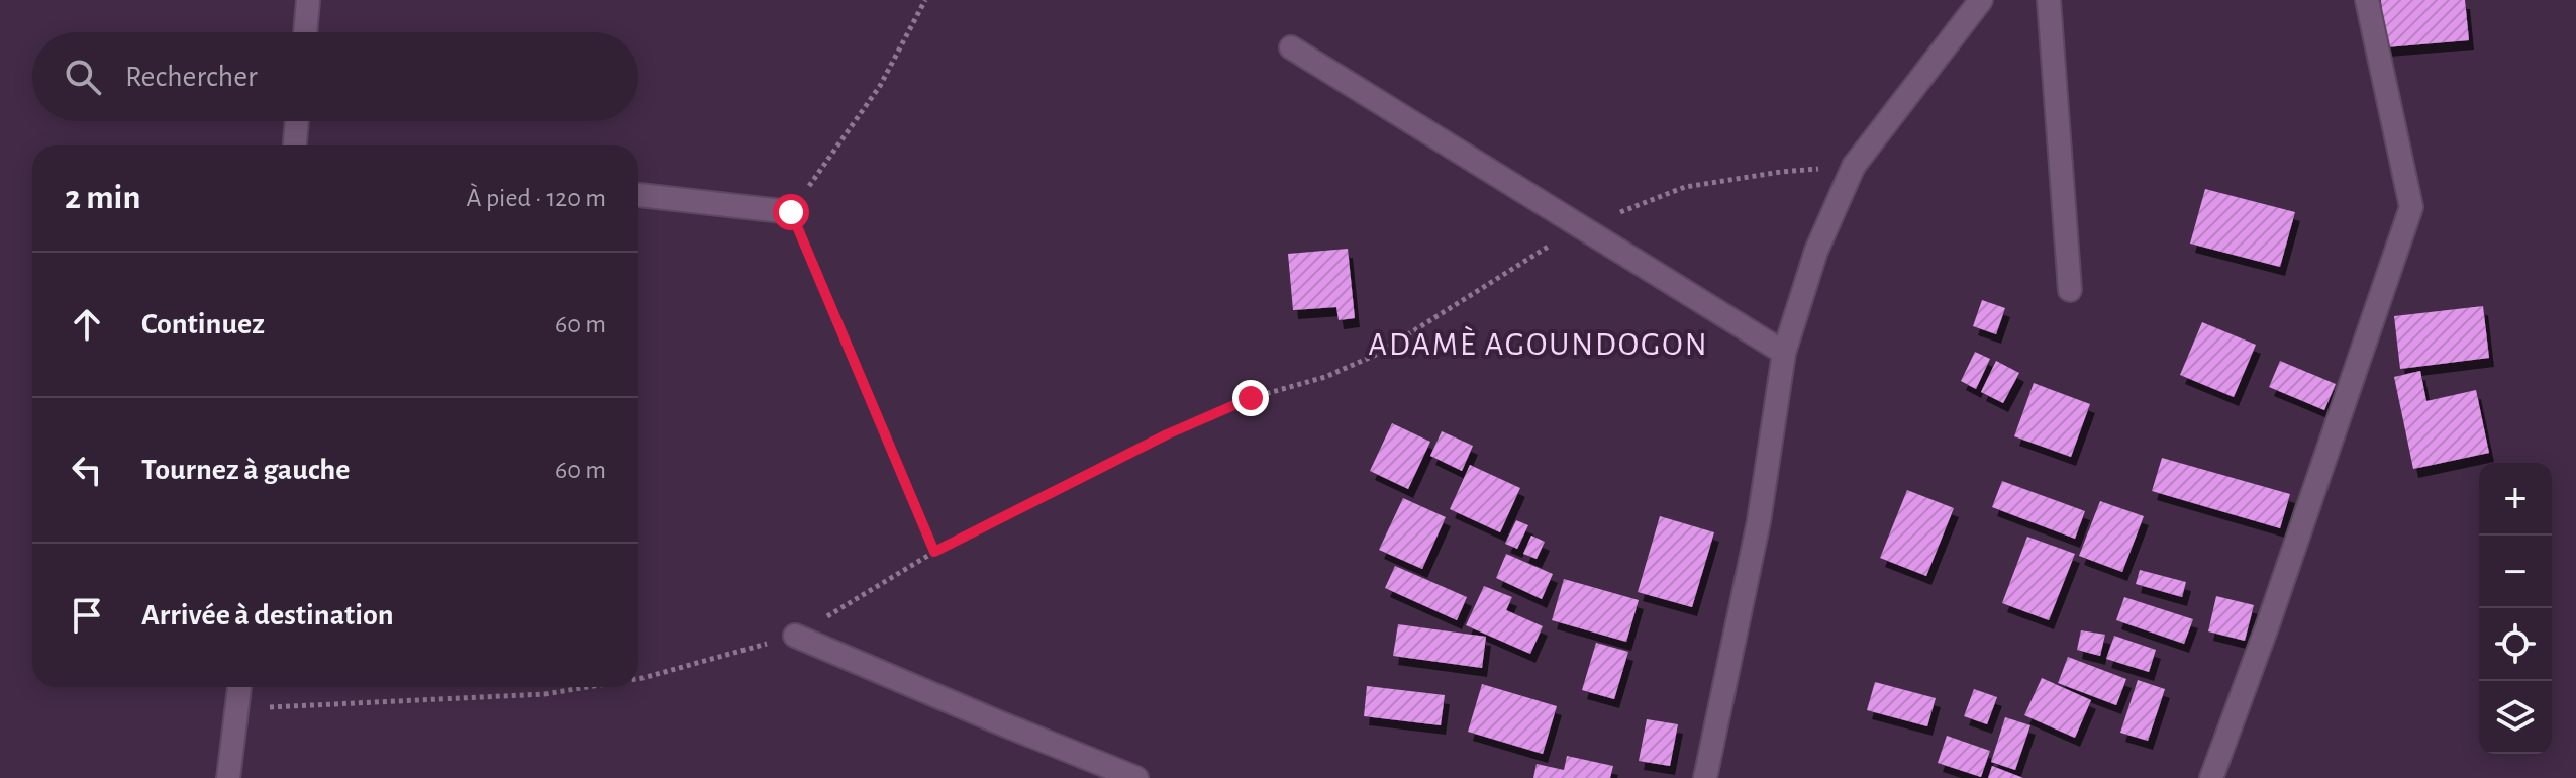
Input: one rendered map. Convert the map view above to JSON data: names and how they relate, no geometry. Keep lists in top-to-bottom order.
{
  "districts": ["ADAMÈ AGOUNDOGON"],
  "page": {
    "search": "Rechercher",
    "heading": ["2 min", "À pied · 120 m"],
    "list": [
      ["Continuez", "60 m"],
      ["Tournez à gauche", "60 m"],
      "Arrivée à destination"
    ],
    "map_buttons": ["+", "−"]
  }
}
